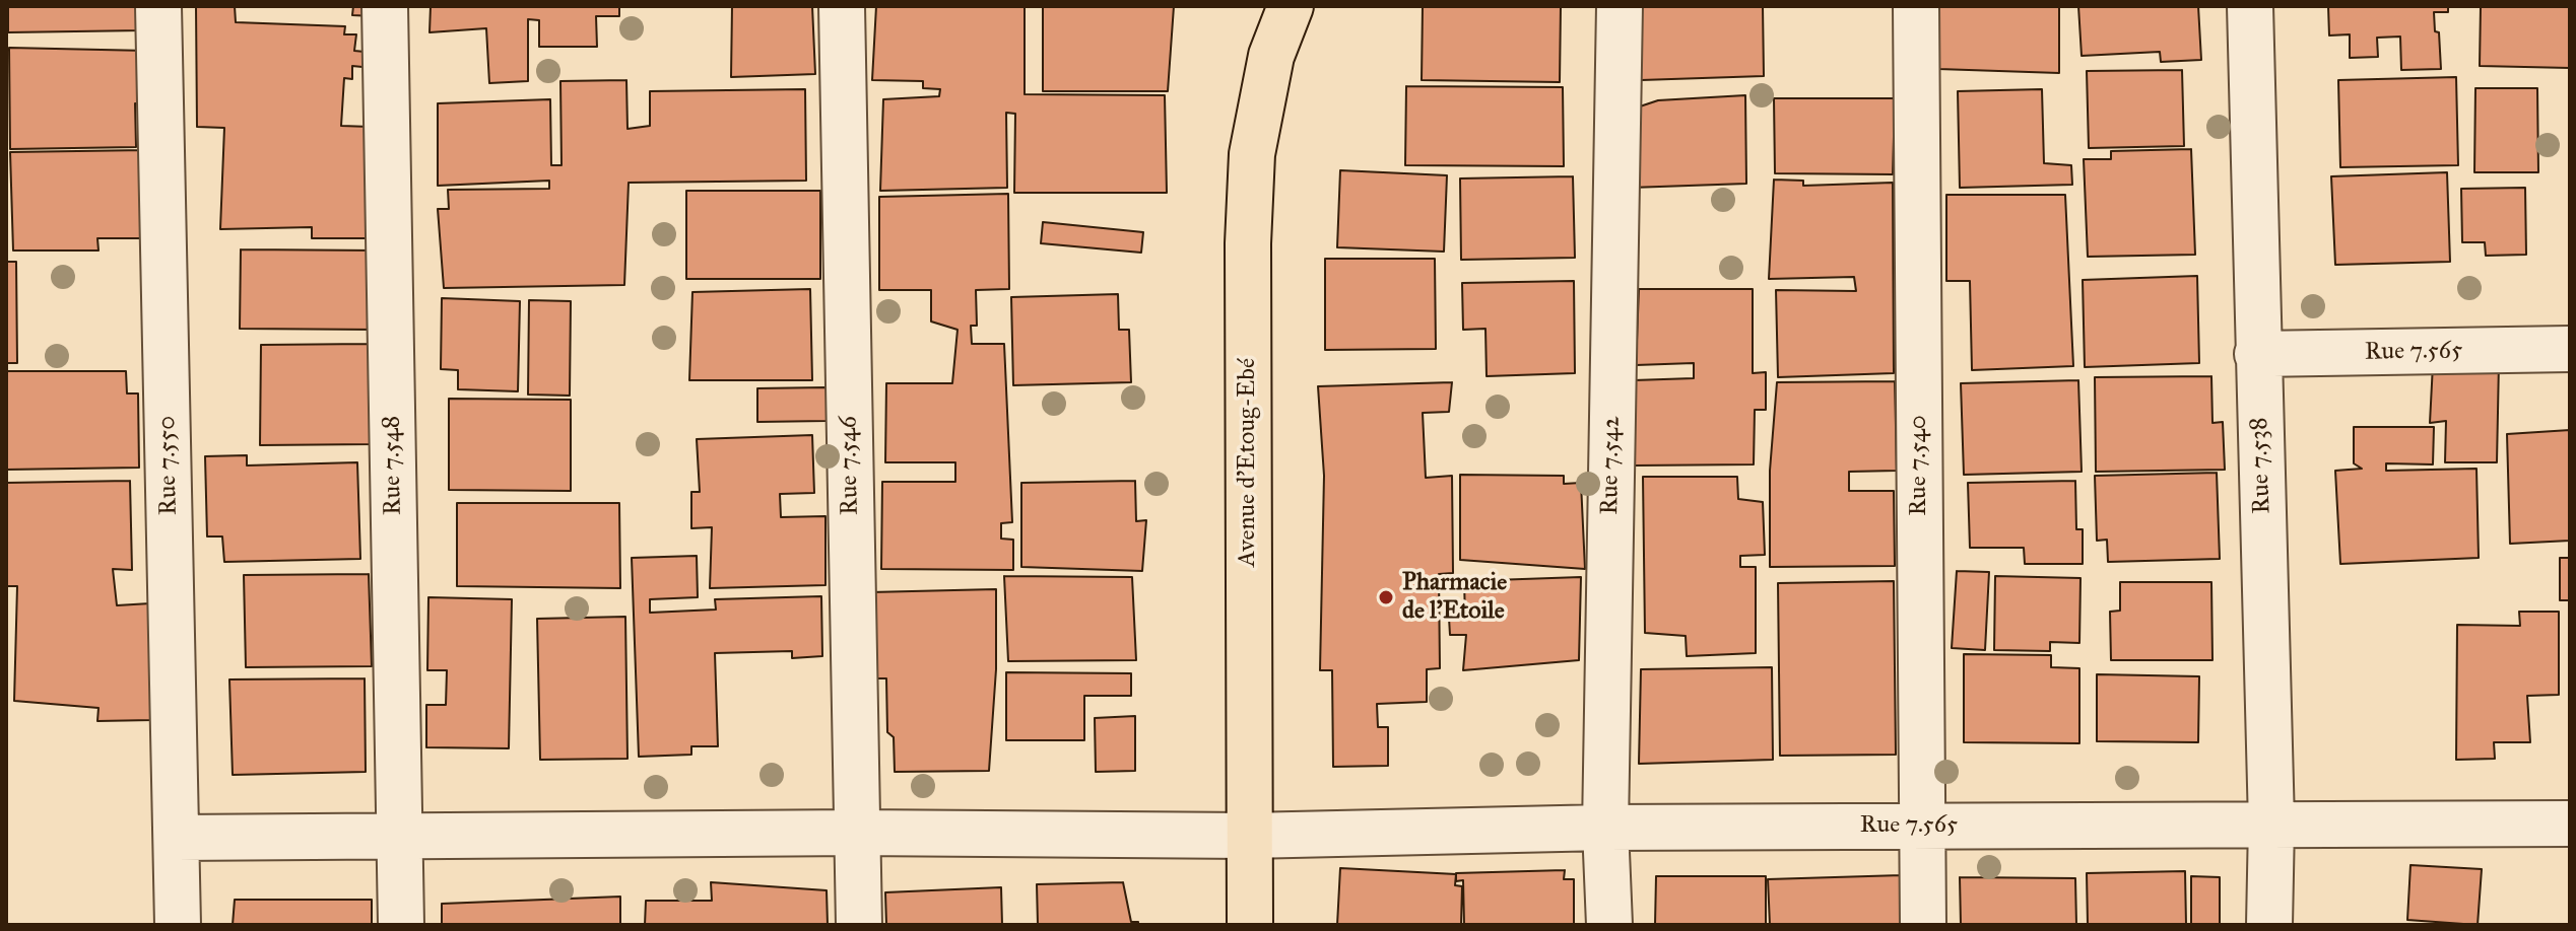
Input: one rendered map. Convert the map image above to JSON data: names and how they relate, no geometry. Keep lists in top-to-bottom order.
{
  "streets": {
    "main road": ["Avenue d'Etoug-Ebé"],
    "street": [
      "Rue 7.565",
      "Rue 7.550",
      "Rue 7.548",
      "Rue 7.546",
      "Rue 7.542",
      "Rue 7.540",
      "Rue 7.538"
    ]
  },
  "crossings": [
    ["Rue 7.565", "Avenue d'Etoug-Ebé"],
    ["Rue 7.565", "Rue 7.550"],
    ["Rue 7.565", "Rue 7.548"],
    ["Rue 7.565", "Rue 7.546"],
    ["Rue 7.565", "Rue 7.542"],
    ["Rue 7.565", "Rue 7.540"],
    ["Rue 7.565", "Rue 7.538"]
  ],
  "places": ["Pharmacie de l'Etoile"]
}
